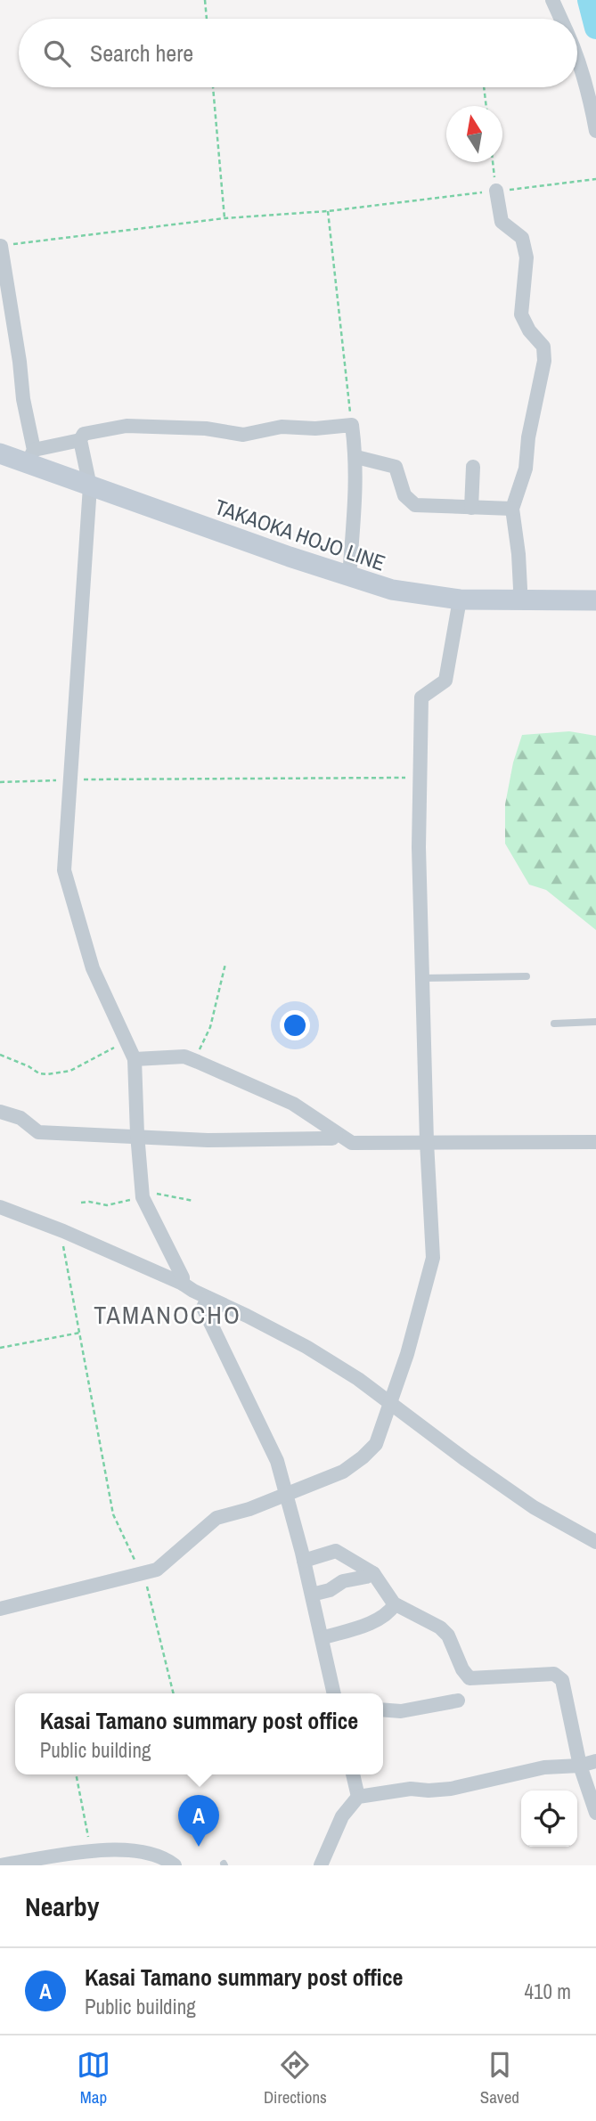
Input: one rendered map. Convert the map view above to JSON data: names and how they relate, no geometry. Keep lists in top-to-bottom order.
{
  "streets": {
    "main road": ["TAKAOKA HOJO LINE"]
  },
  "districts": ["TAMANOCHO"],
  "north": "top",
  "page": {
    "search": "Search here",
    "popup": ["Kasai Tamano summary post office", "Public building"],
    "pins": "A",
    "heading": "Nearby",
    "list": [
      {
        "mark": "A",
        "name": "Kasai Tamano summary post office",
        "note": "Public building",
        "value": "410 m"
      }
    ],
    "nav": ["Map", "Directions", "Saved"]
  }
}
